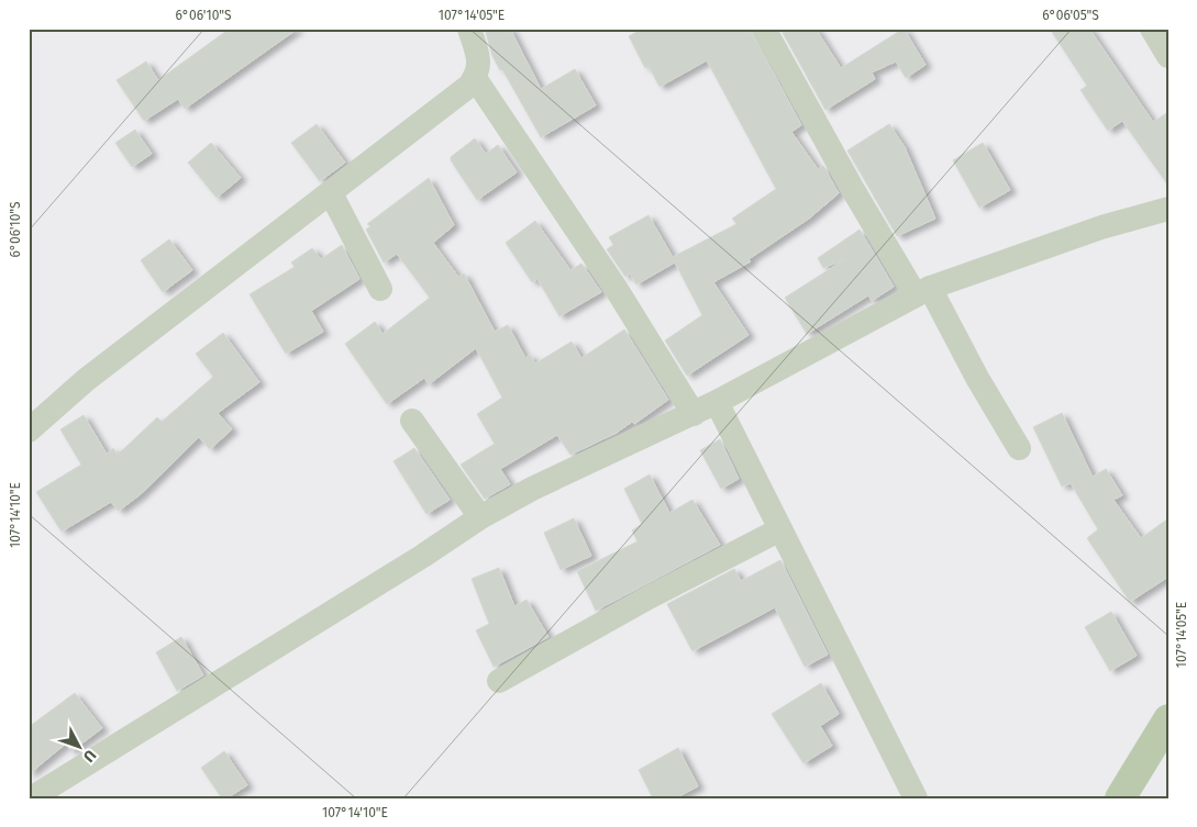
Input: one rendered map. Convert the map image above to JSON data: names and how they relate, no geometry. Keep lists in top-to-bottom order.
{
  "north": "bottom right",
  "coordinates": [
    "6°06'10\"S",
    "107°14'05\"E",
    "6°06'05\"S",
    "107°14'10\"E"
  ]
}
